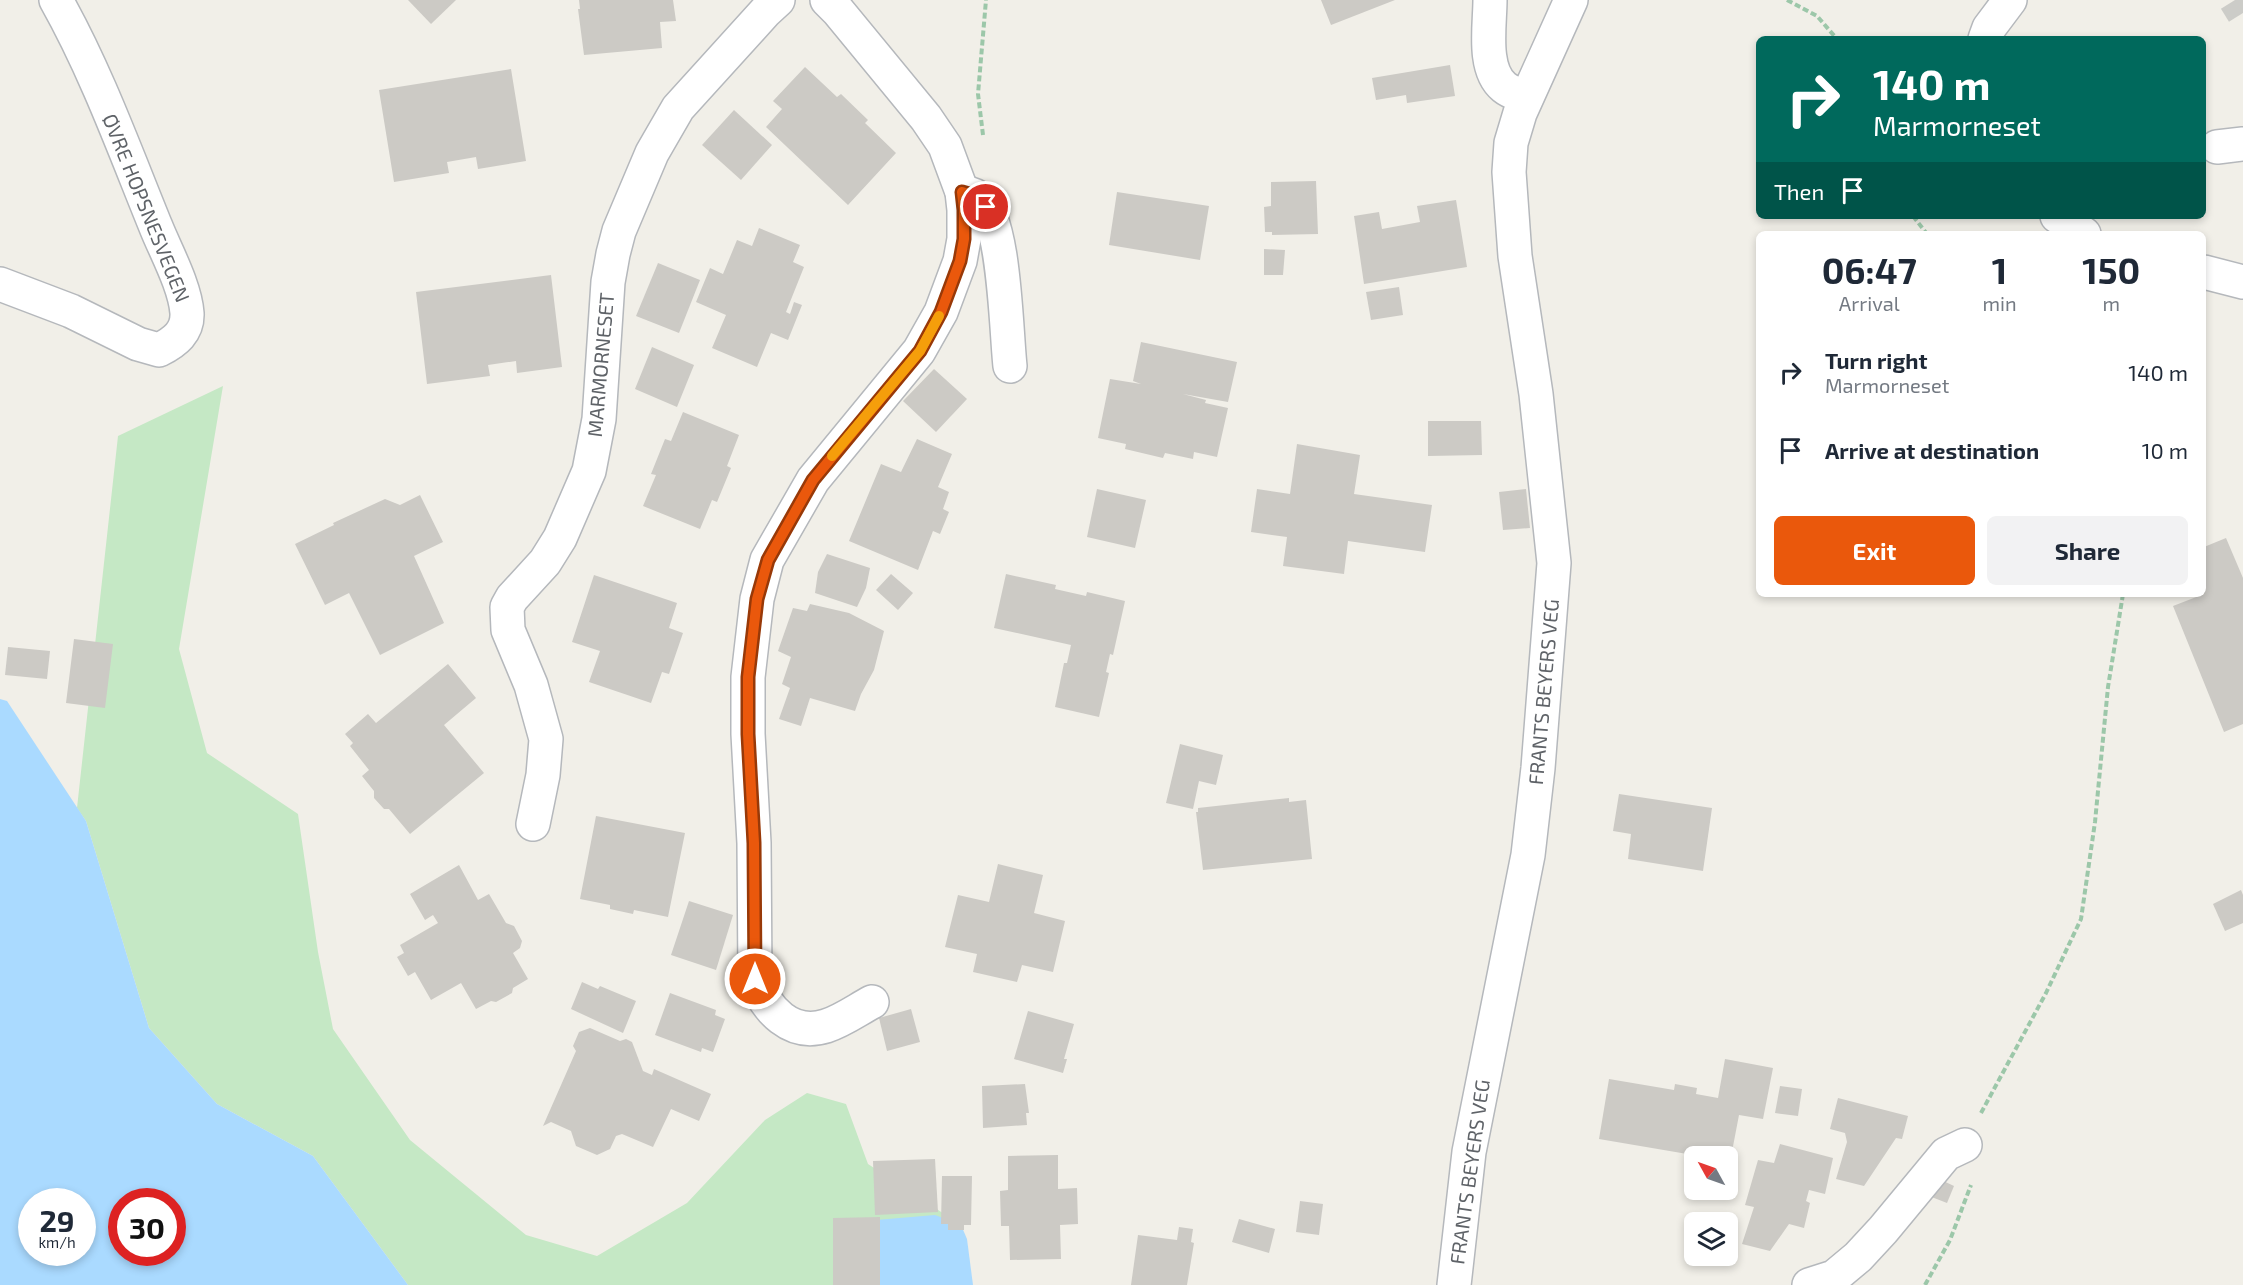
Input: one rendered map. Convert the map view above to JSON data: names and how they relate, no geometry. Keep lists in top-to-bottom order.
{
  "streets": {
    "street": ["ØVRE HOPSNESVEGEN", "MARMORNESET", "FRANTS BEYERS VEG"]
  },
  "north": "top left",
  "page": {
    "turn": ["140 m", "Marmorneset"],
    "then": "Then",
    "eta": [
      "06:47",
      "Arrival",
      "1",
      "min",
      "150",
      "m"
    ],
    "list": [
      {
        "name": "Turn right",
        "note": "Marmorneset",
        "value": "140 m"
      },
      {
        "name": "Arrive at destination",
        "value": "10 m"
      }
    ],
    "buttons": ["Exit", "Share"],
    "speed": "29 km/h",
    "limit": "30"
  }
}
